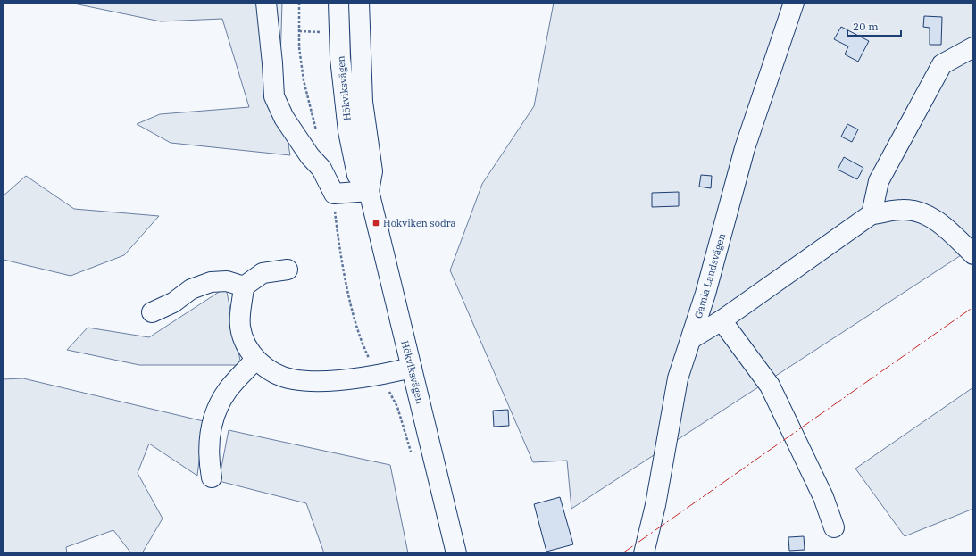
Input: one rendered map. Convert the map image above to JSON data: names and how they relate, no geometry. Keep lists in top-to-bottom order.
{
  "streets": {
    "street": ["Hökviksvägen", "Gamla Landsvägen"]
  },
  "places": {
    "transit": ["Hökviken södra"]
  },
  "scale_bar": "20 m"
}
